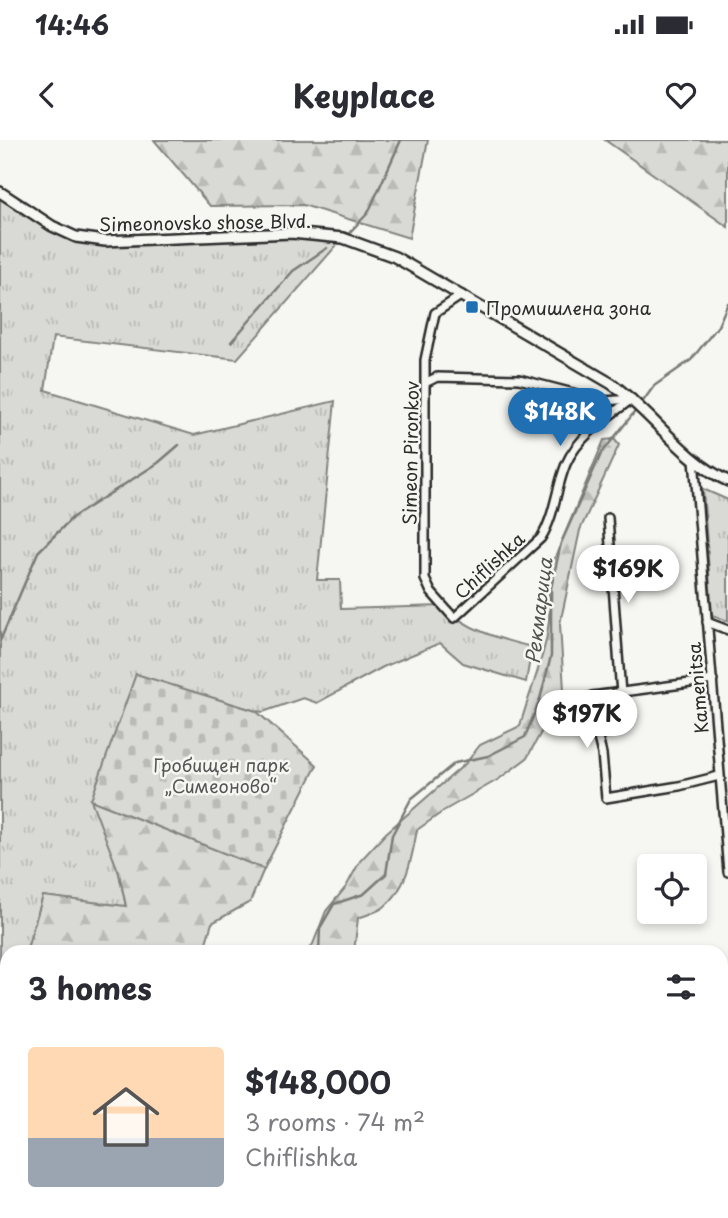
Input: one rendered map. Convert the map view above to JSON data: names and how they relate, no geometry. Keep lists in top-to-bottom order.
{
  "streets": {
    "street": [
      "Simeonovsko shose Blvd.",
      "Simeon Pironkov",
      "Chiflishka",
      "Kamenitsa"
    ]
  },
  "crossings": [
    ["Simeonovsko shose Blvd.", "Simeon Pironkov"],
    ["Simeonovsko shose Blvd.", "Chiflishka"],
    ["Simeonovsko shose Blvd.", "Kamenitsa"],
    ["Simeon Pironkov", "Chiflishka"]
  ],
  "water": ["Рекмарица"],
  "parks": ["Гробищен парк „Симеоново“"],
  "places": {
    "transit": ["Промишлена зона"]
  },
  "page": {
    "status": "14:46",
    "header": "Keyplace",
    "price": ["$148K", "$169K", "$197K"],
    "heading": "3 homes",
    "list": [
      {
        "name": "$148,000",
        "note": "3 rooms · 74 m² · Chiflishka"
      }
    ]
  }
}
